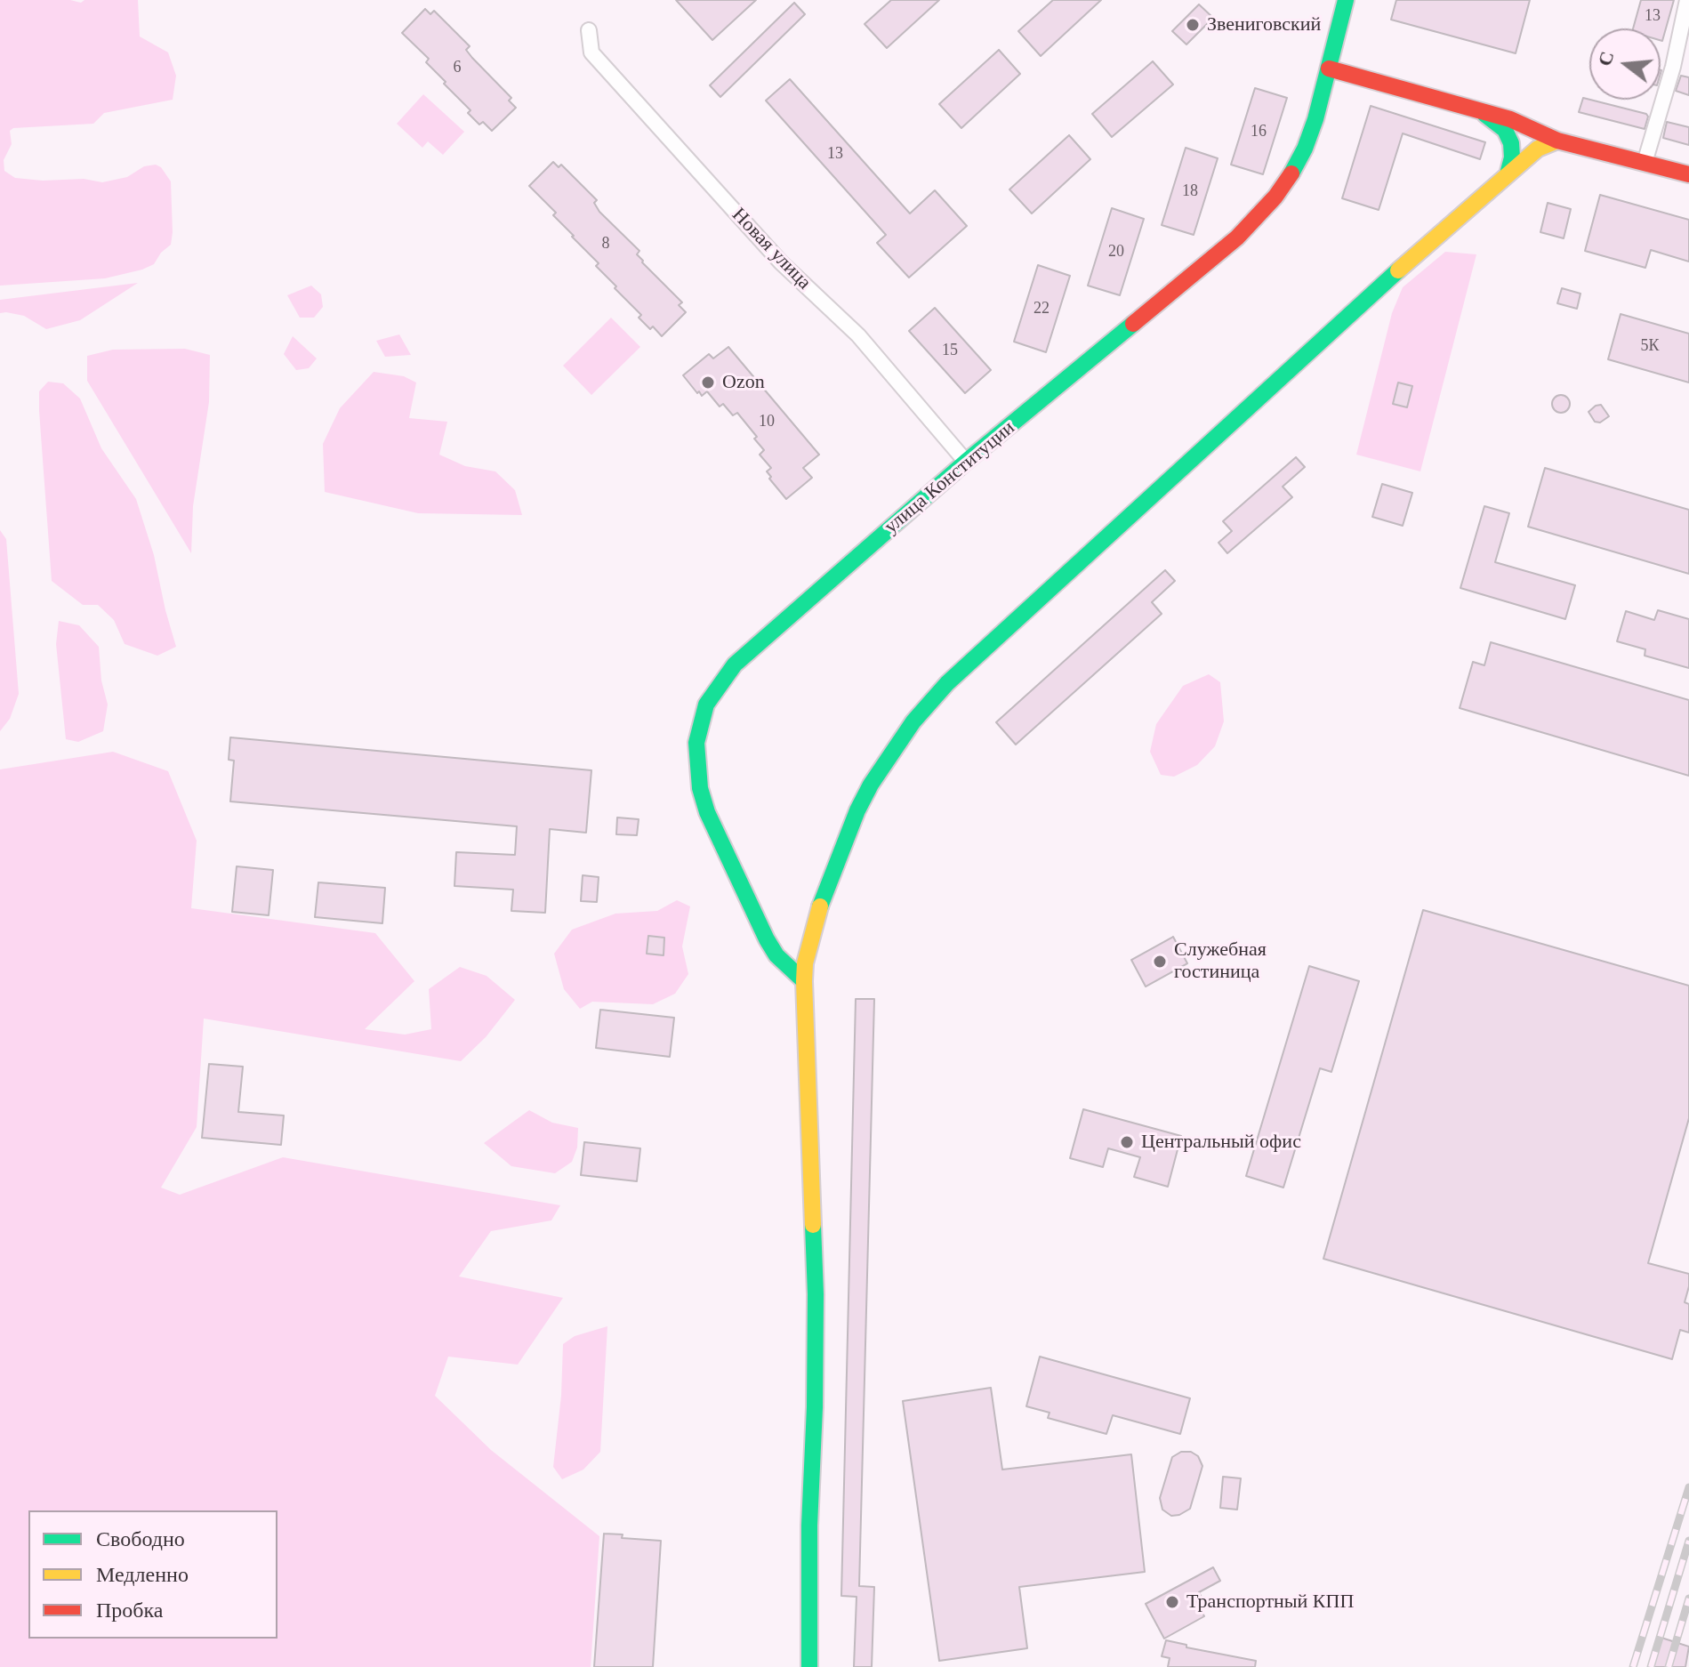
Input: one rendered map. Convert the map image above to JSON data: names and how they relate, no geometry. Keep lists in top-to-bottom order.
{
  "streets": {
    "street": ["Новая улица", "улица Конституции"]
  },
  "crossings": [
    ["Новая улица", "улица Конституции"]
  ],
  "places": [
    "Звениговский",
    "Ozon",
    "Служебная гостиница",
    "Центральный офис",
    "Транспортный КПП"
  ],
  "house_numbers": [
    "13",
    "6",
    "16",
    "13",
    "18",
    "8",
    "20",
    "22",
    "5К",
    "15",
    "10"
  ],
  "legend": ["Свободно", "Медленно", "Пробка"],
  "north": "left"
}
